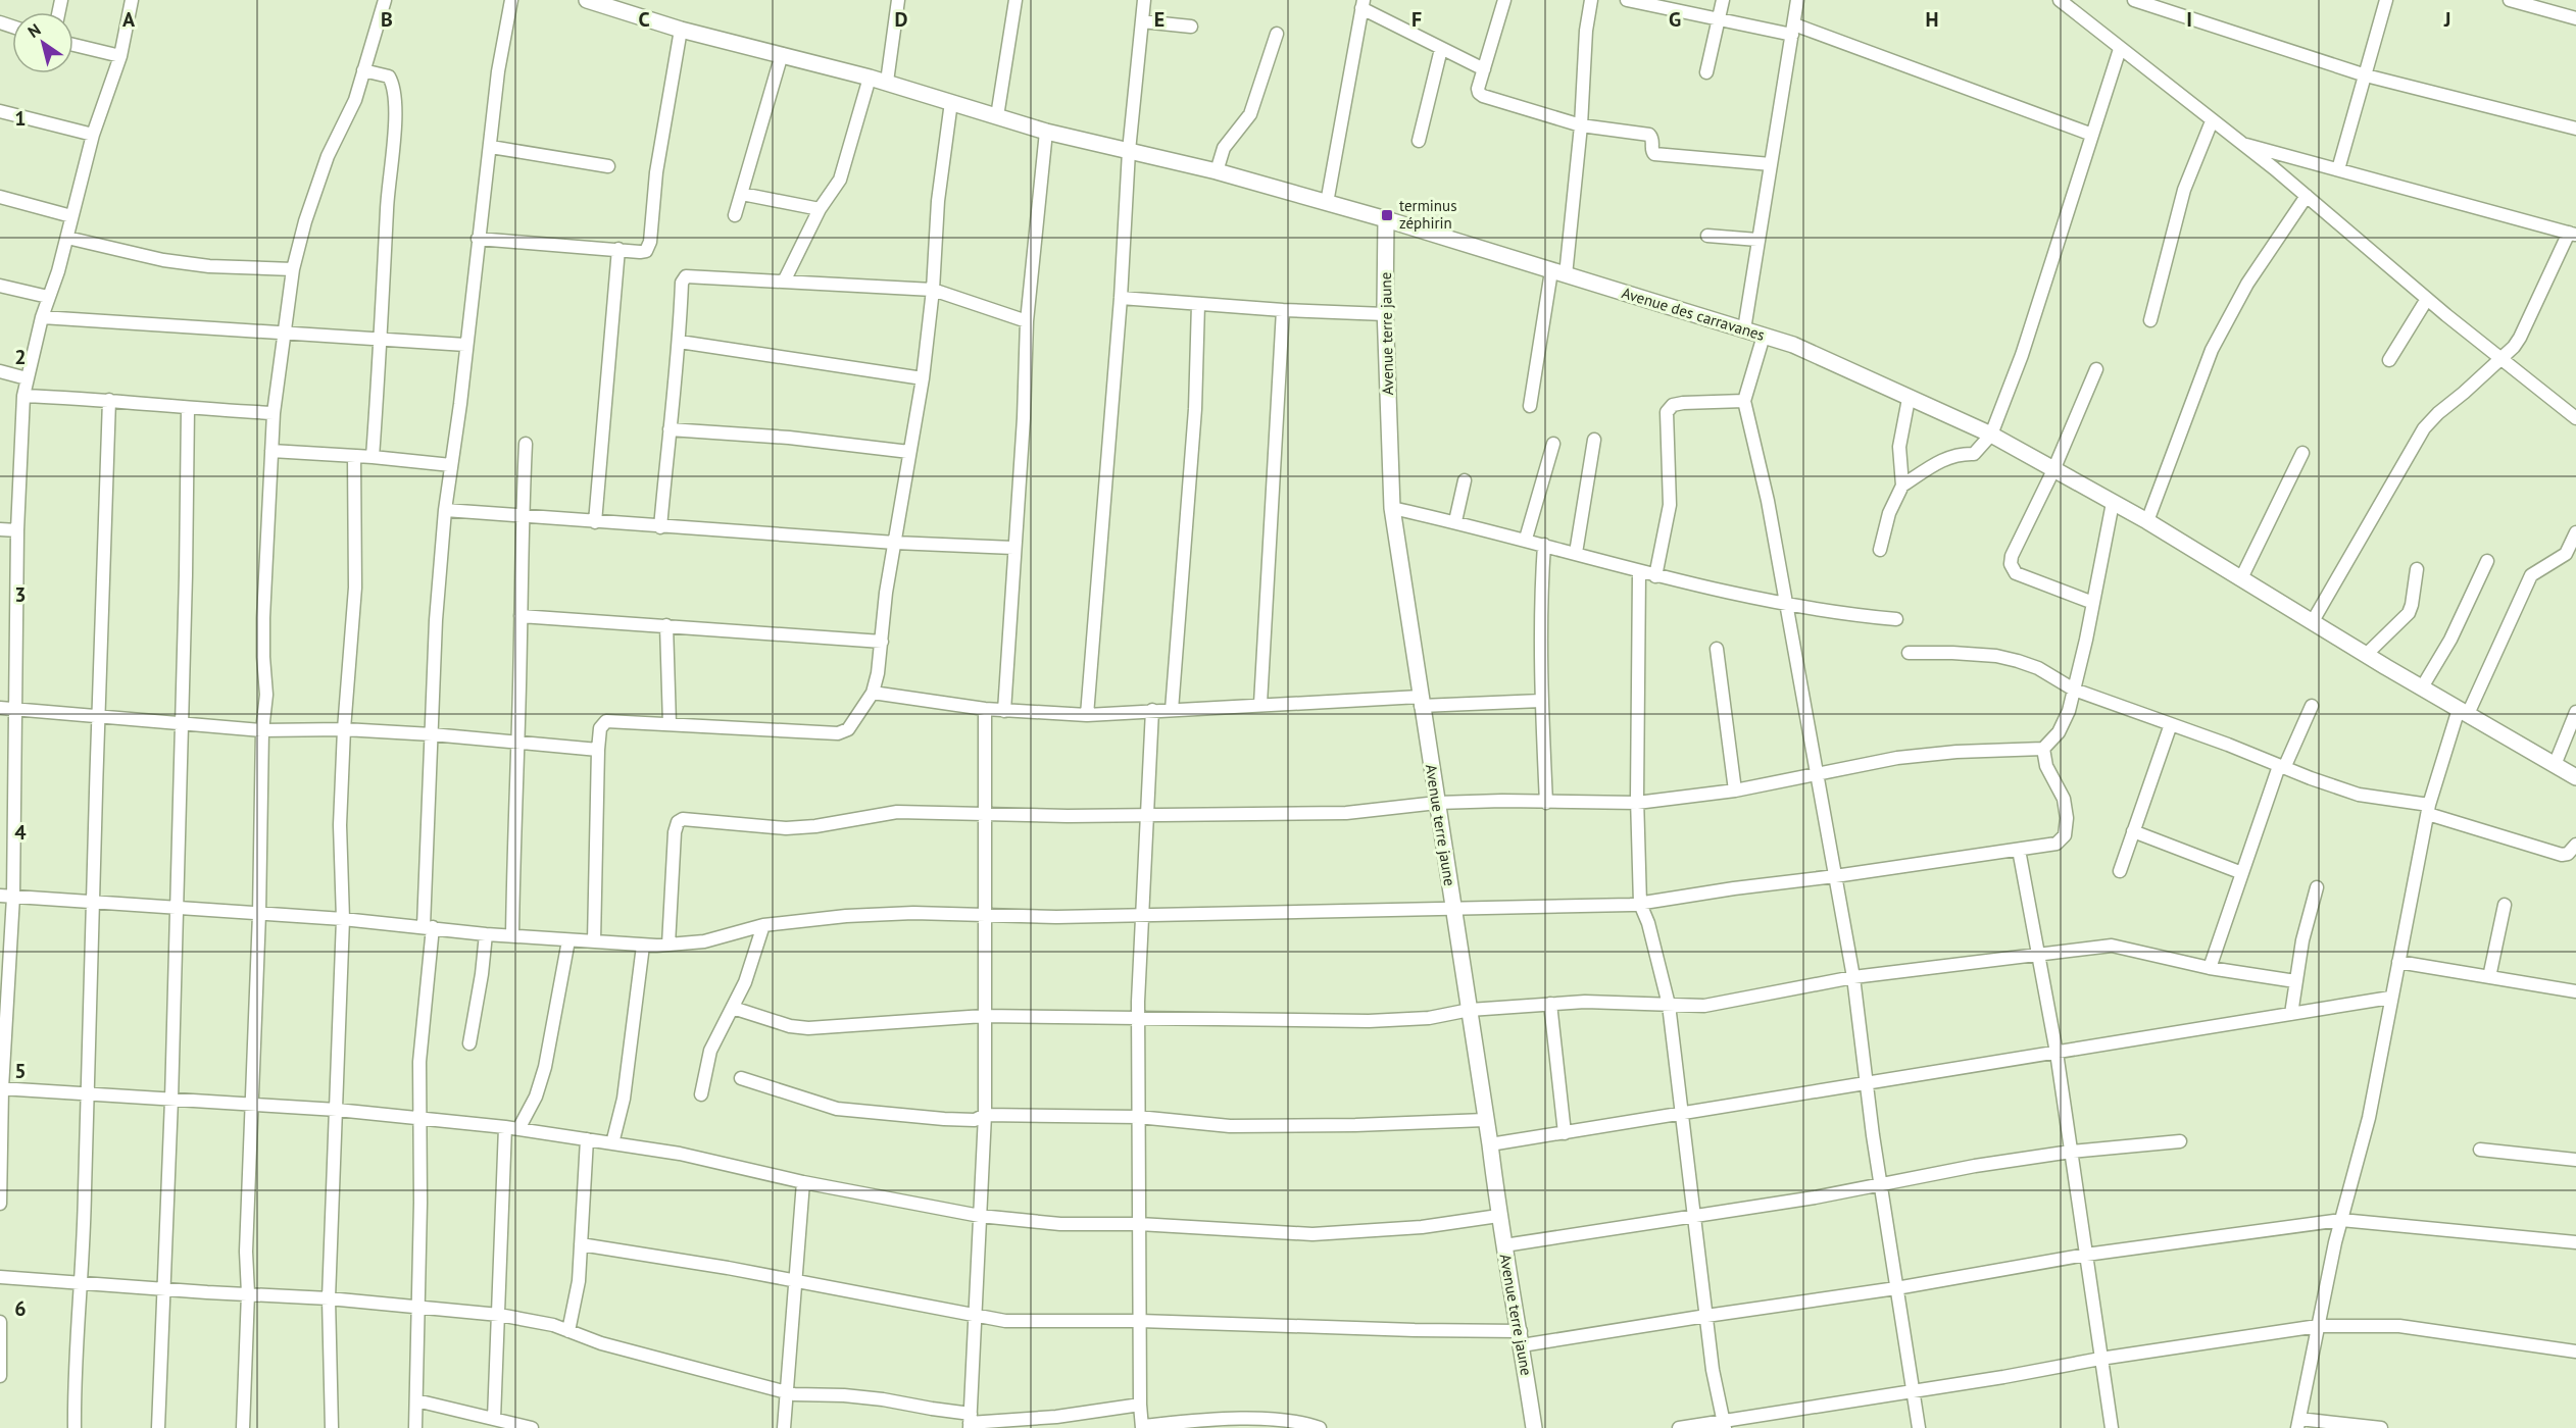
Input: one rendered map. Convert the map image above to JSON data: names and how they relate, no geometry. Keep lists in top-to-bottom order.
{
  "streets": {
    "street": ["Avenue des carravanes", "Avenue terre jaune"]
  },
  "crossings": [
    ["Avenue des carravanes", "Avenue terre jaune"]
  ],
  "places": {
    "transit": ["terminus zéphirin"]
  },
  "north": "top left",
  "grid": {
    "columns": [
      "A",
      "B",
      "C",
      "D",
      "E",
      "F",
      "G",
      "H",
      "I",
      "J"
    ],
    "rows": [
      "1",
      "2",
      "3",
      "4",
      "5",
      "6"
    ]
  }
}
